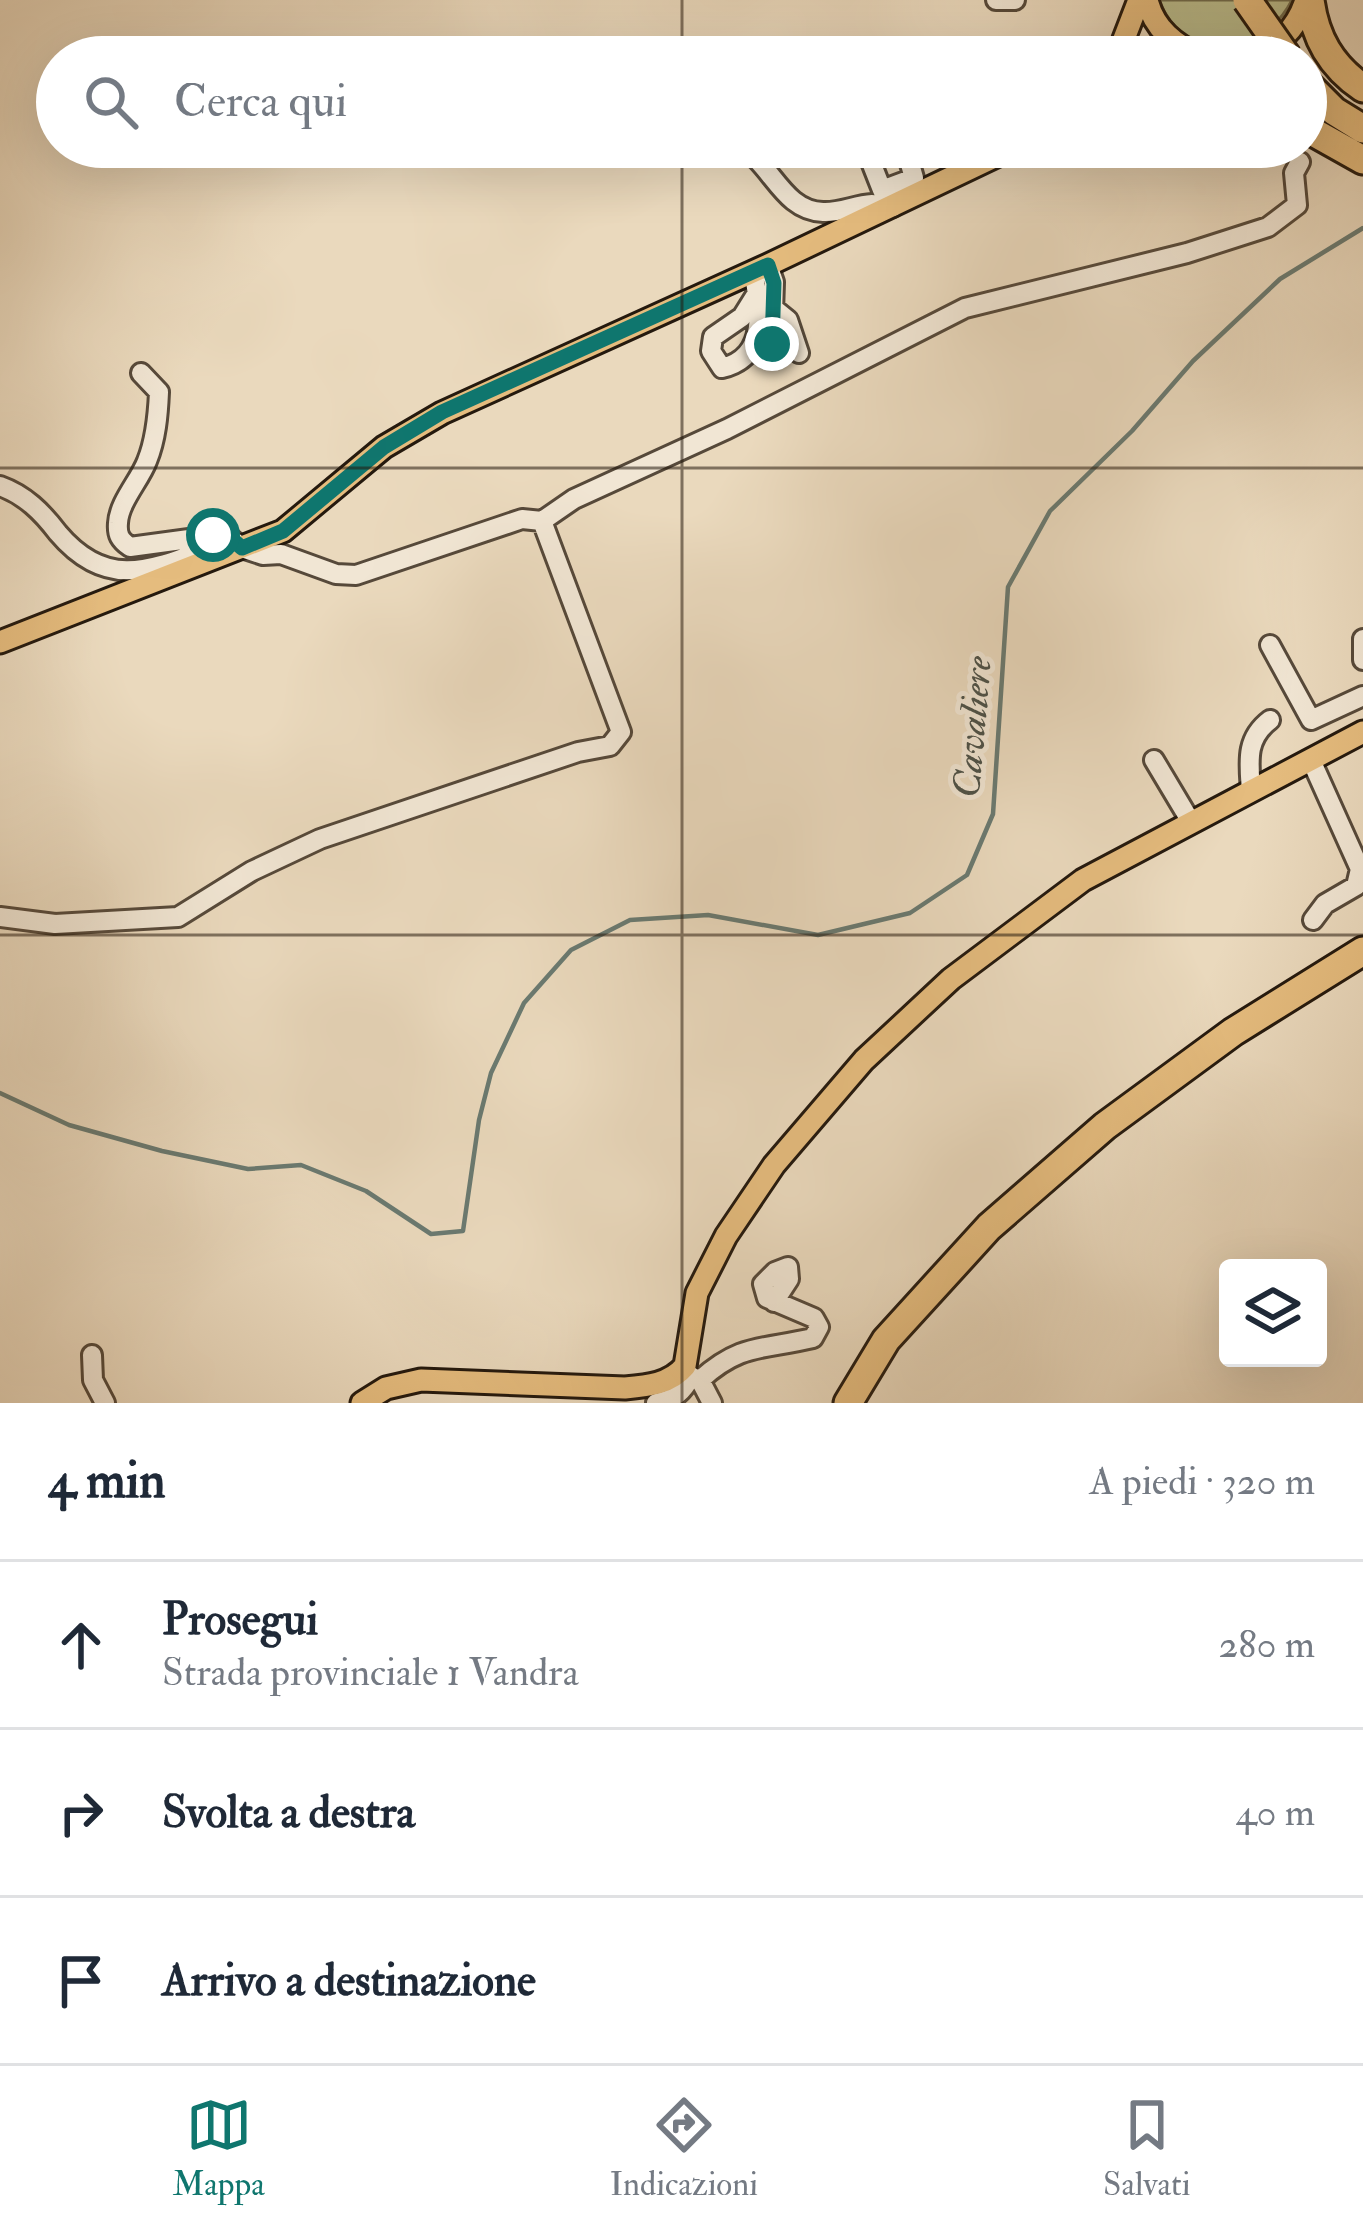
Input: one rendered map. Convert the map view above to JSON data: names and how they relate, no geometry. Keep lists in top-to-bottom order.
{
  "water": ["Cavaliere"],
  "page": {
    "search": "Cerca qui",
    "heading": ["4 min", "A piedi · 320 m"],
    "list": [
      ["Prosegui", "Strada provinciale 1 Vandra", "280 m"],
      ["Svolta a destra", "40 m"],
      "Arrivo a destinazione"
    ],
    "nav": ["Mappa", "Indicazioni", "Salvati"]
  }
}
